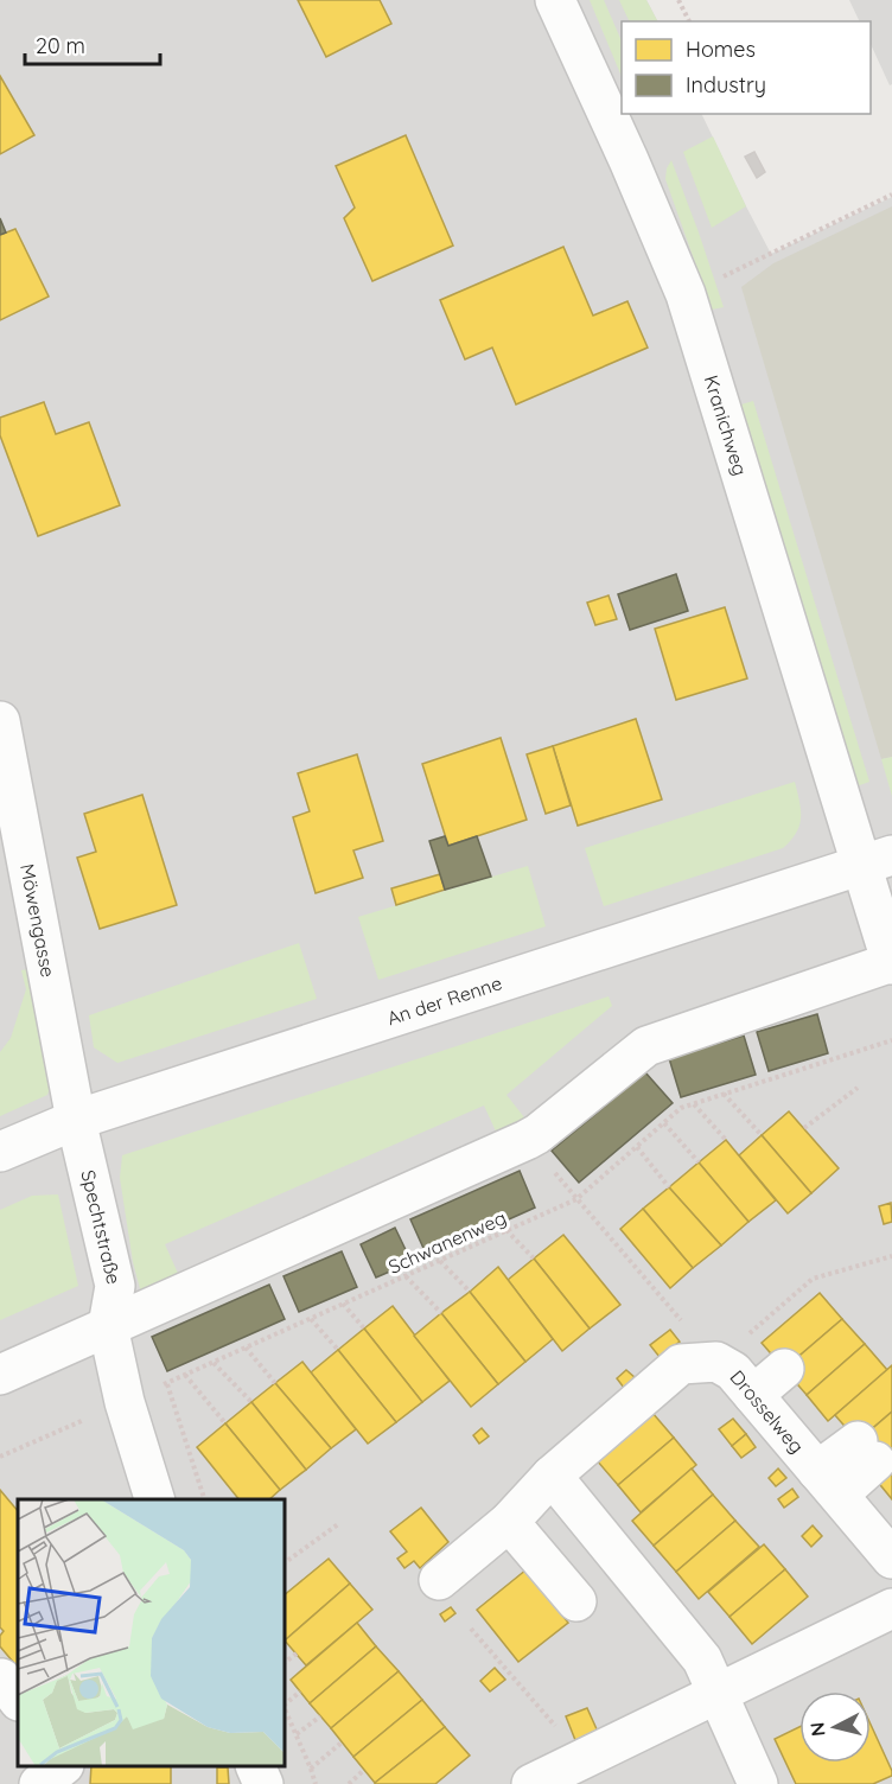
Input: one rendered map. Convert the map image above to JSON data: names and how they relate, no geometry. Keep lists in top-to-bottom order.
{
  "streets": {
    "street": [
      "Kranichweg",
      "Möwengasse",
      "An der Renne",
      "Spechtstraße",
      "Drosselweg"
    ],
    "path": ["Schwanenweg"]
  },
  "crossings": [
    ["Kranichweg", "An der Renne"],
    ["Möwengasse", "An der Renne"],
    ["Möwengasse", "Spechtstraße"],
    ["An der Renne", "Spechtstraße"],
    ["Spechtstraße", "Schwanenweg"]
  ],
  "legend": ["Homes", "Industry"],
  "scale_bar": "20 m",
  "north": "left"
}
